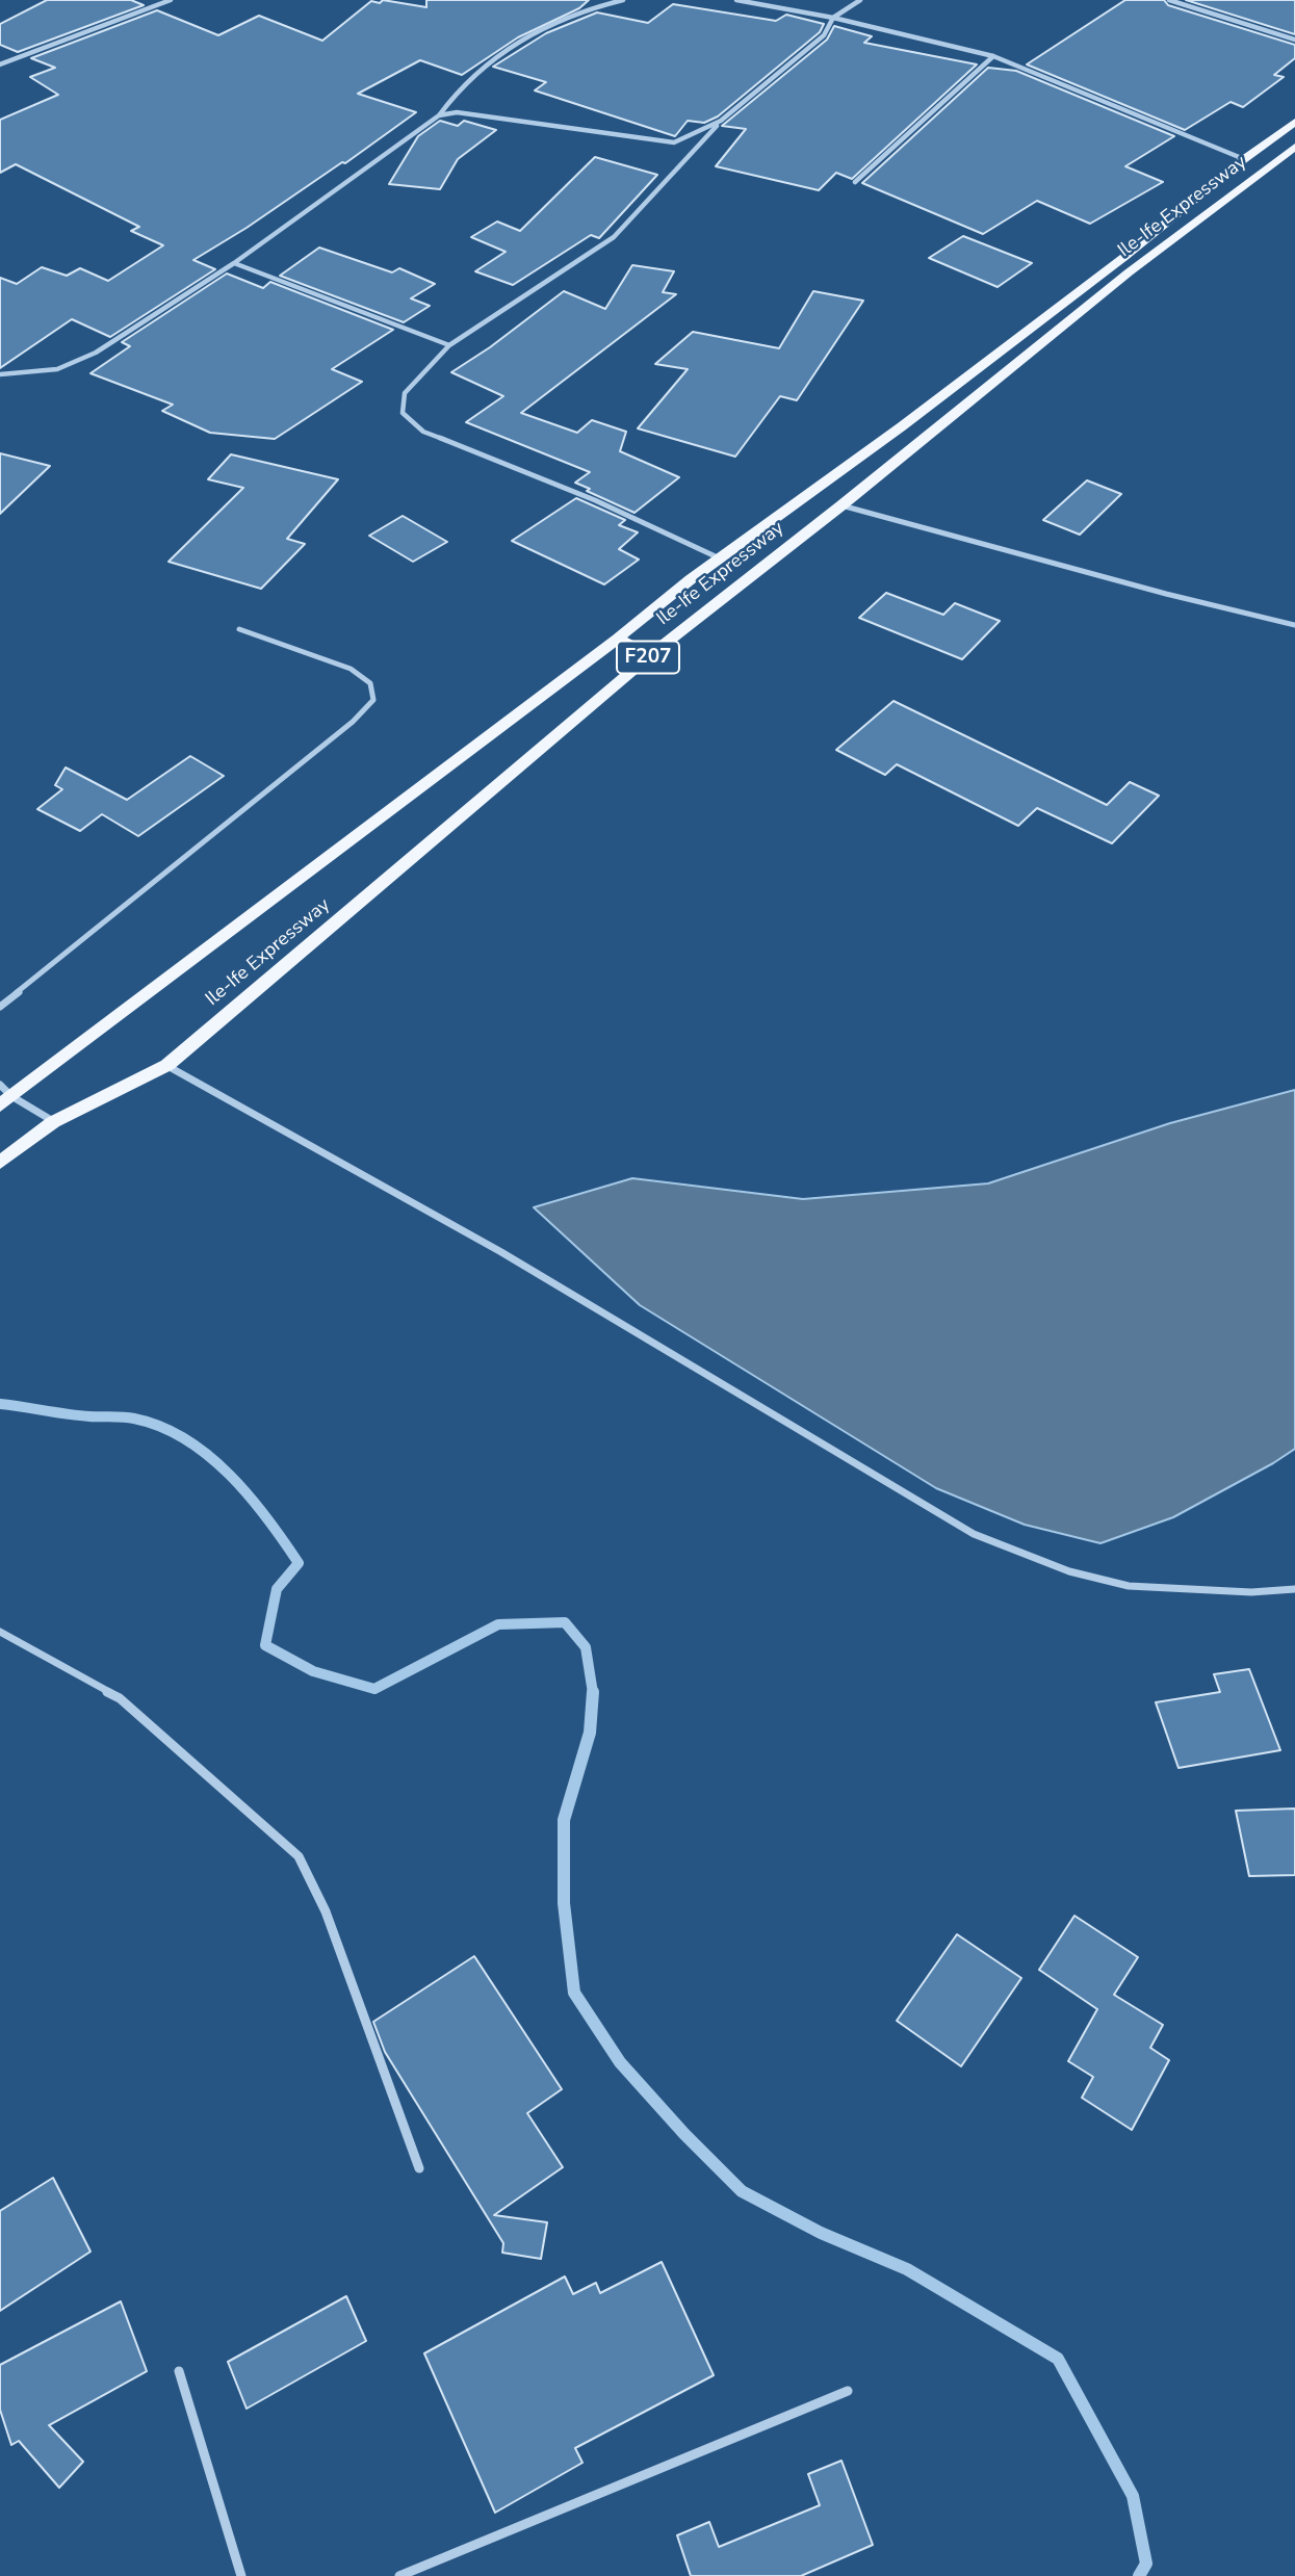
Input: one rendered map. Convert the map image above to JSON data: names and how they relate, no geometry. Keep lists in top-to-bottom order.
{
  "streets": {
    "main road": ["Ile-Ife Expressway", "F207"]
  }
}
